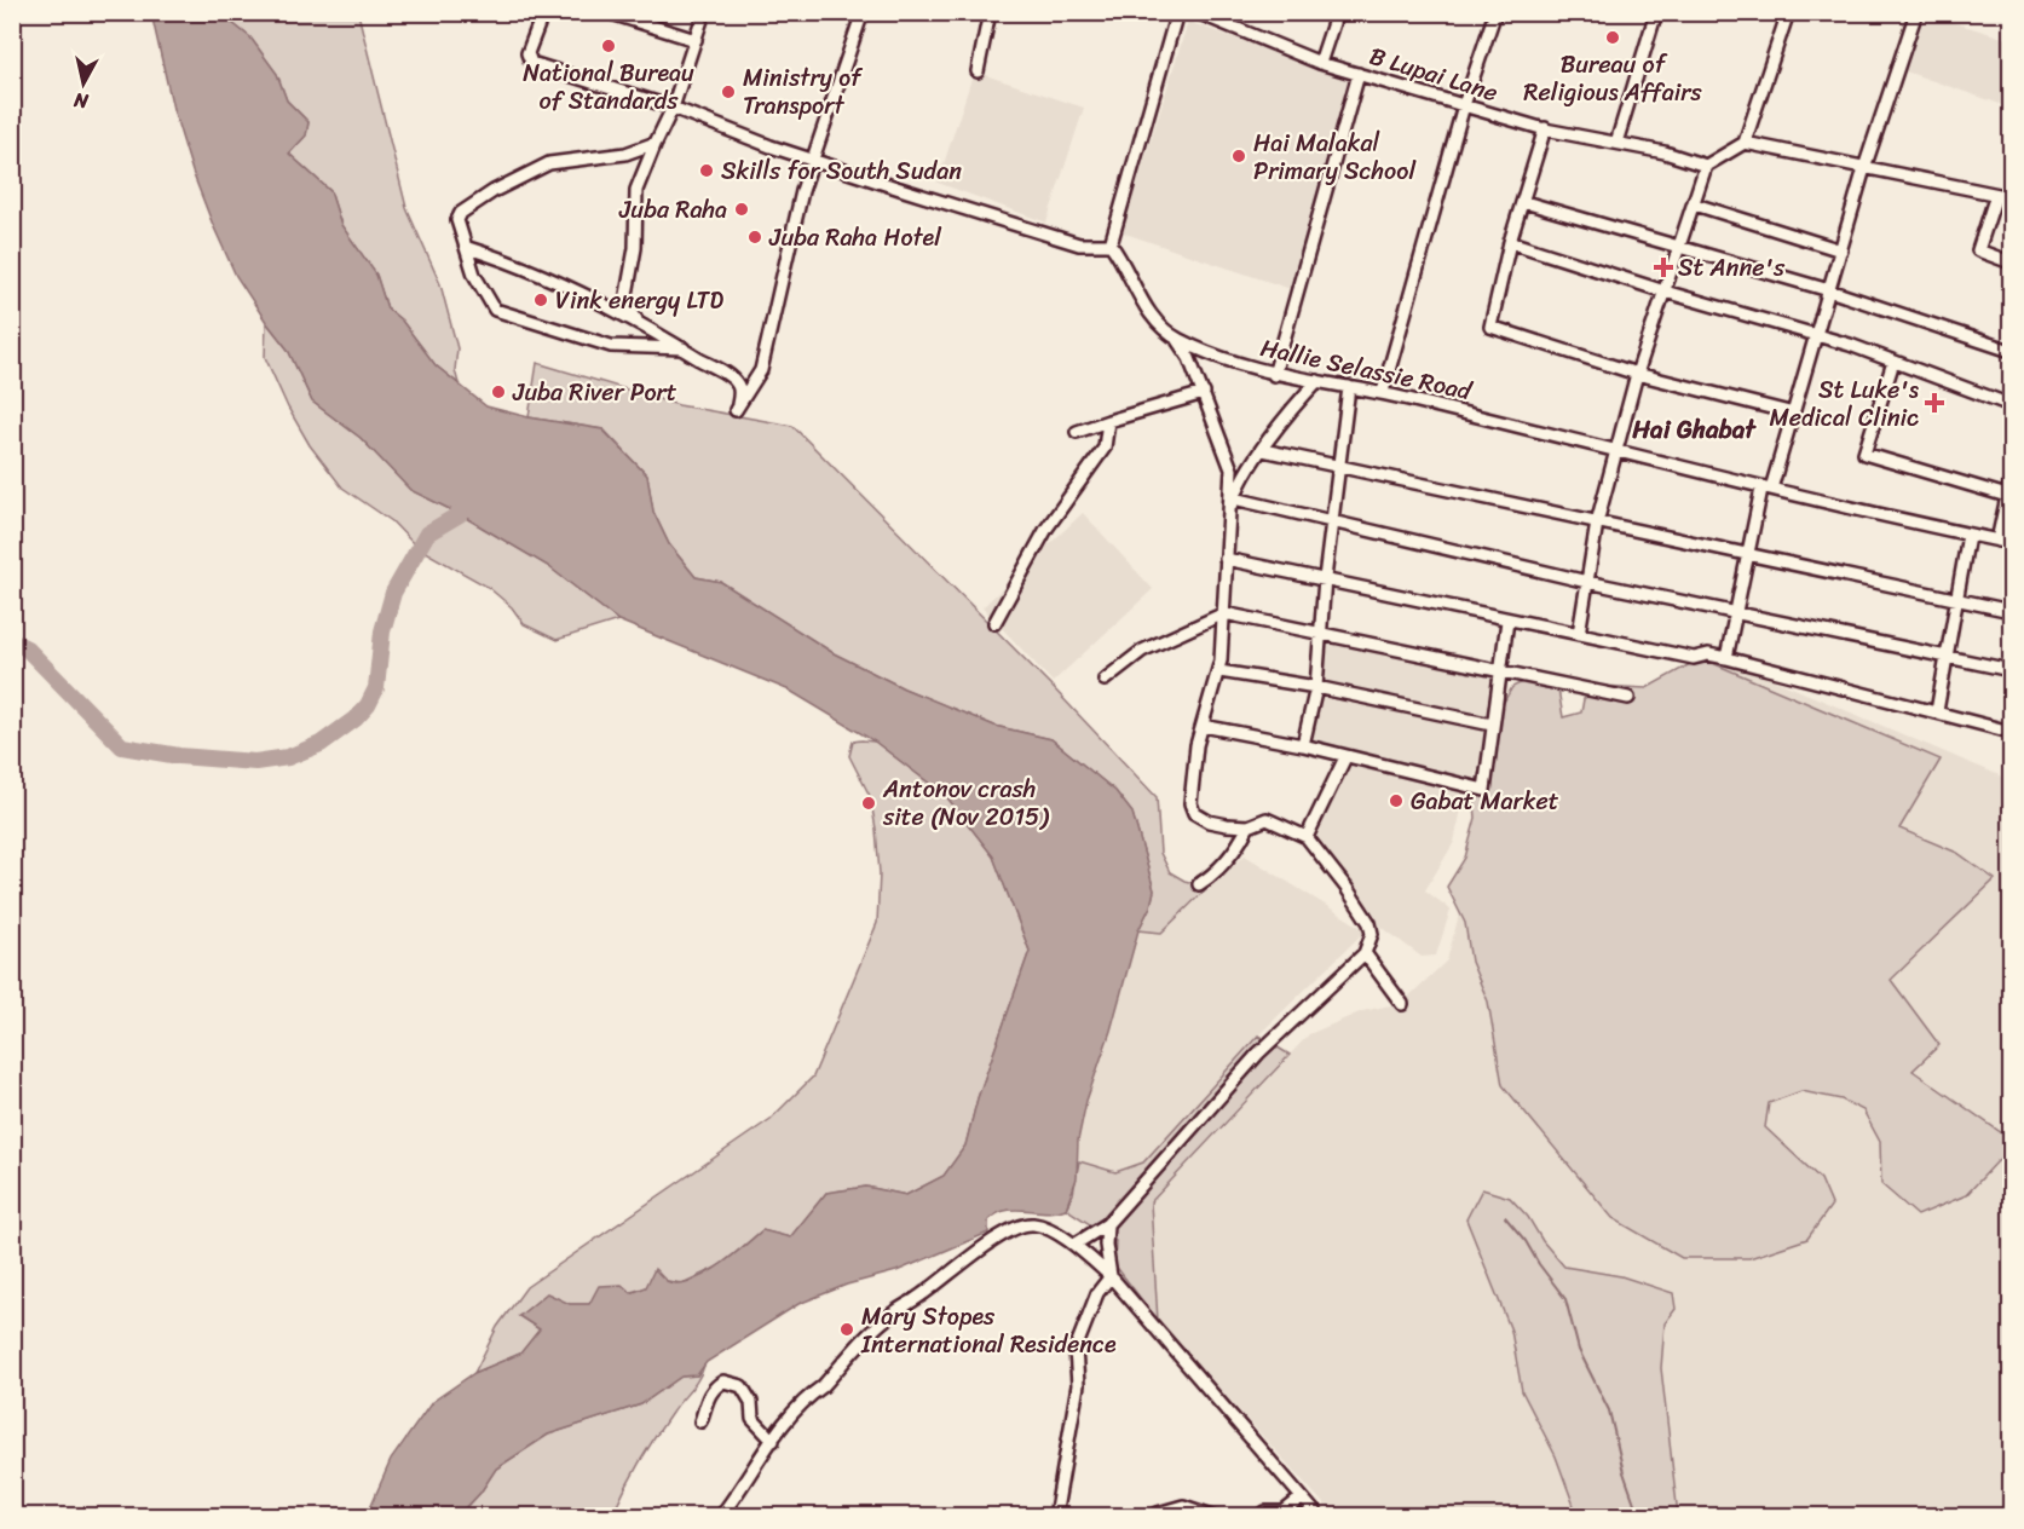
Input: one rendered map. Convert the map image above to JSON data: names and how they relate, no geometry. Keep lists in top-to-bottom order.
{
  "streets": {
    "street": ["B Lupai Lane", "Hallie Selassie Road"]
  },
  "districts": ["Hai Ghabat"],
  "places": {
    "other": [
      "Bureau of Religious Affairs",
      "National Bureau of Standards",
      "Ministry of Transport",
      "Hai Malakal Primary School",
      "Skills for South Sudan",
      "Juba Raha",
      "Juba Raha Hotel",
      "Vink energy LTD",
      "Juba River Port",
      "Gabat Market",
      "Antonov crash site (Nov 2015)",
      "Mary Stopes International Residence"
    ],
    "health": ["St Anne's", "St Luke's Medical Clinic"]
  },
  "north": "bottom"
}
